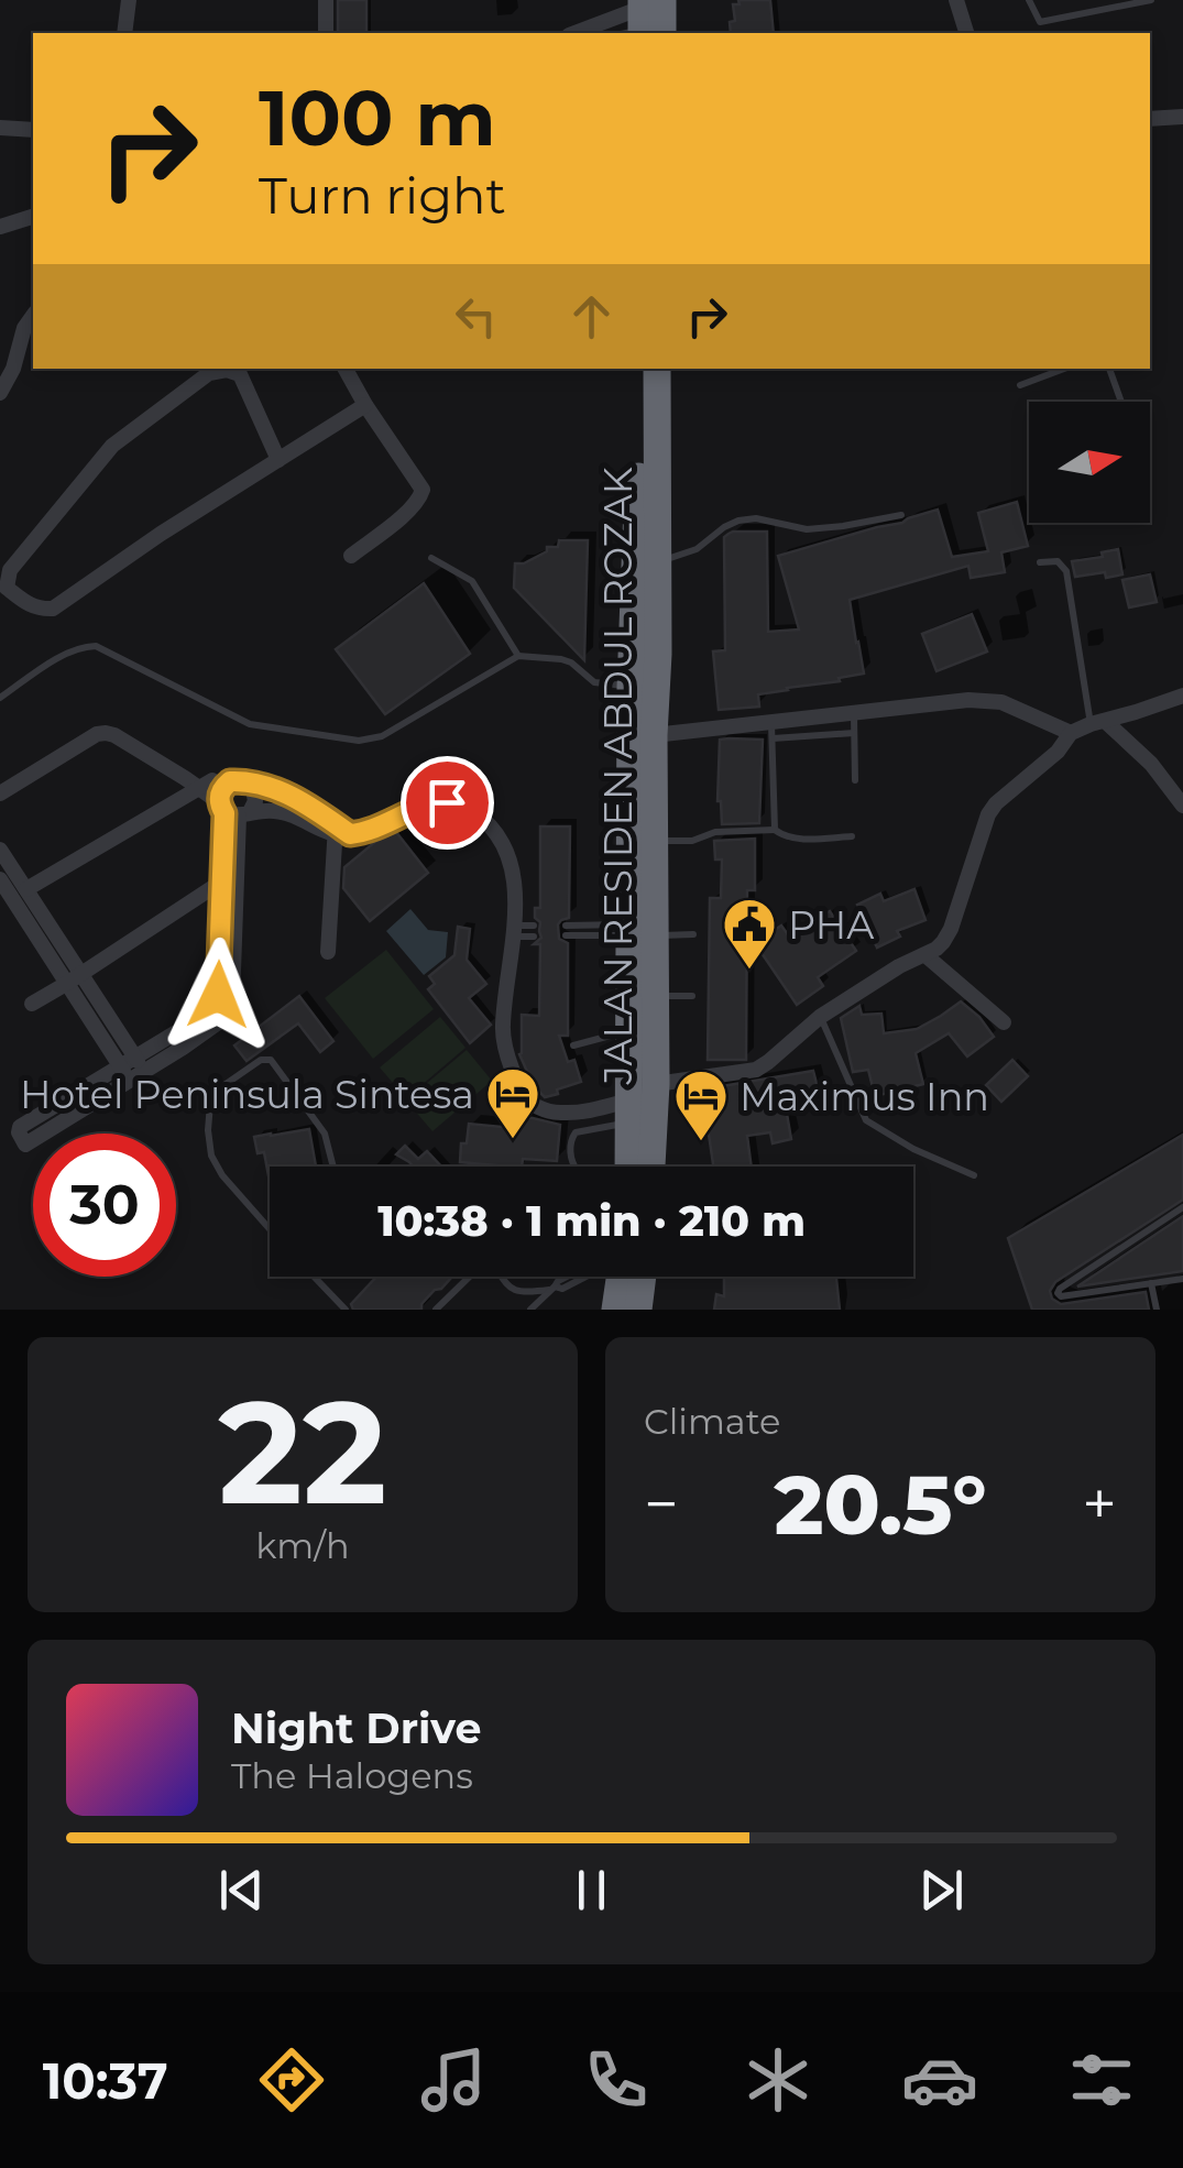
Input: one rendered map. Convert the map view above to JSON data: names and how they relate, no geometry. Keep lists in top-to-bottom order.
{
  "streets": {
    "highway": ["JALAN RESIDEN ABDUL ROZAK"]
  },
  "places": {
    "public building": ["PHA"],
    "hotel": ["Hotel Peninsula Sintesa", "Maximus Inn"]
  },
  "north": "right",
  "page": {
    "turn": ["100 m", "Turn right"],
    "limit": "30",
    "trip": "10:38 · 1 min · 210 m",
    "tile": [
      ["22", "km/h"],
      "Climate"
    ],
    "heat": ["−", "20.5°", "+"],
    "song": ["Night Drive", "The Halogens"],
    "tabs": "10:37"
  }
}
